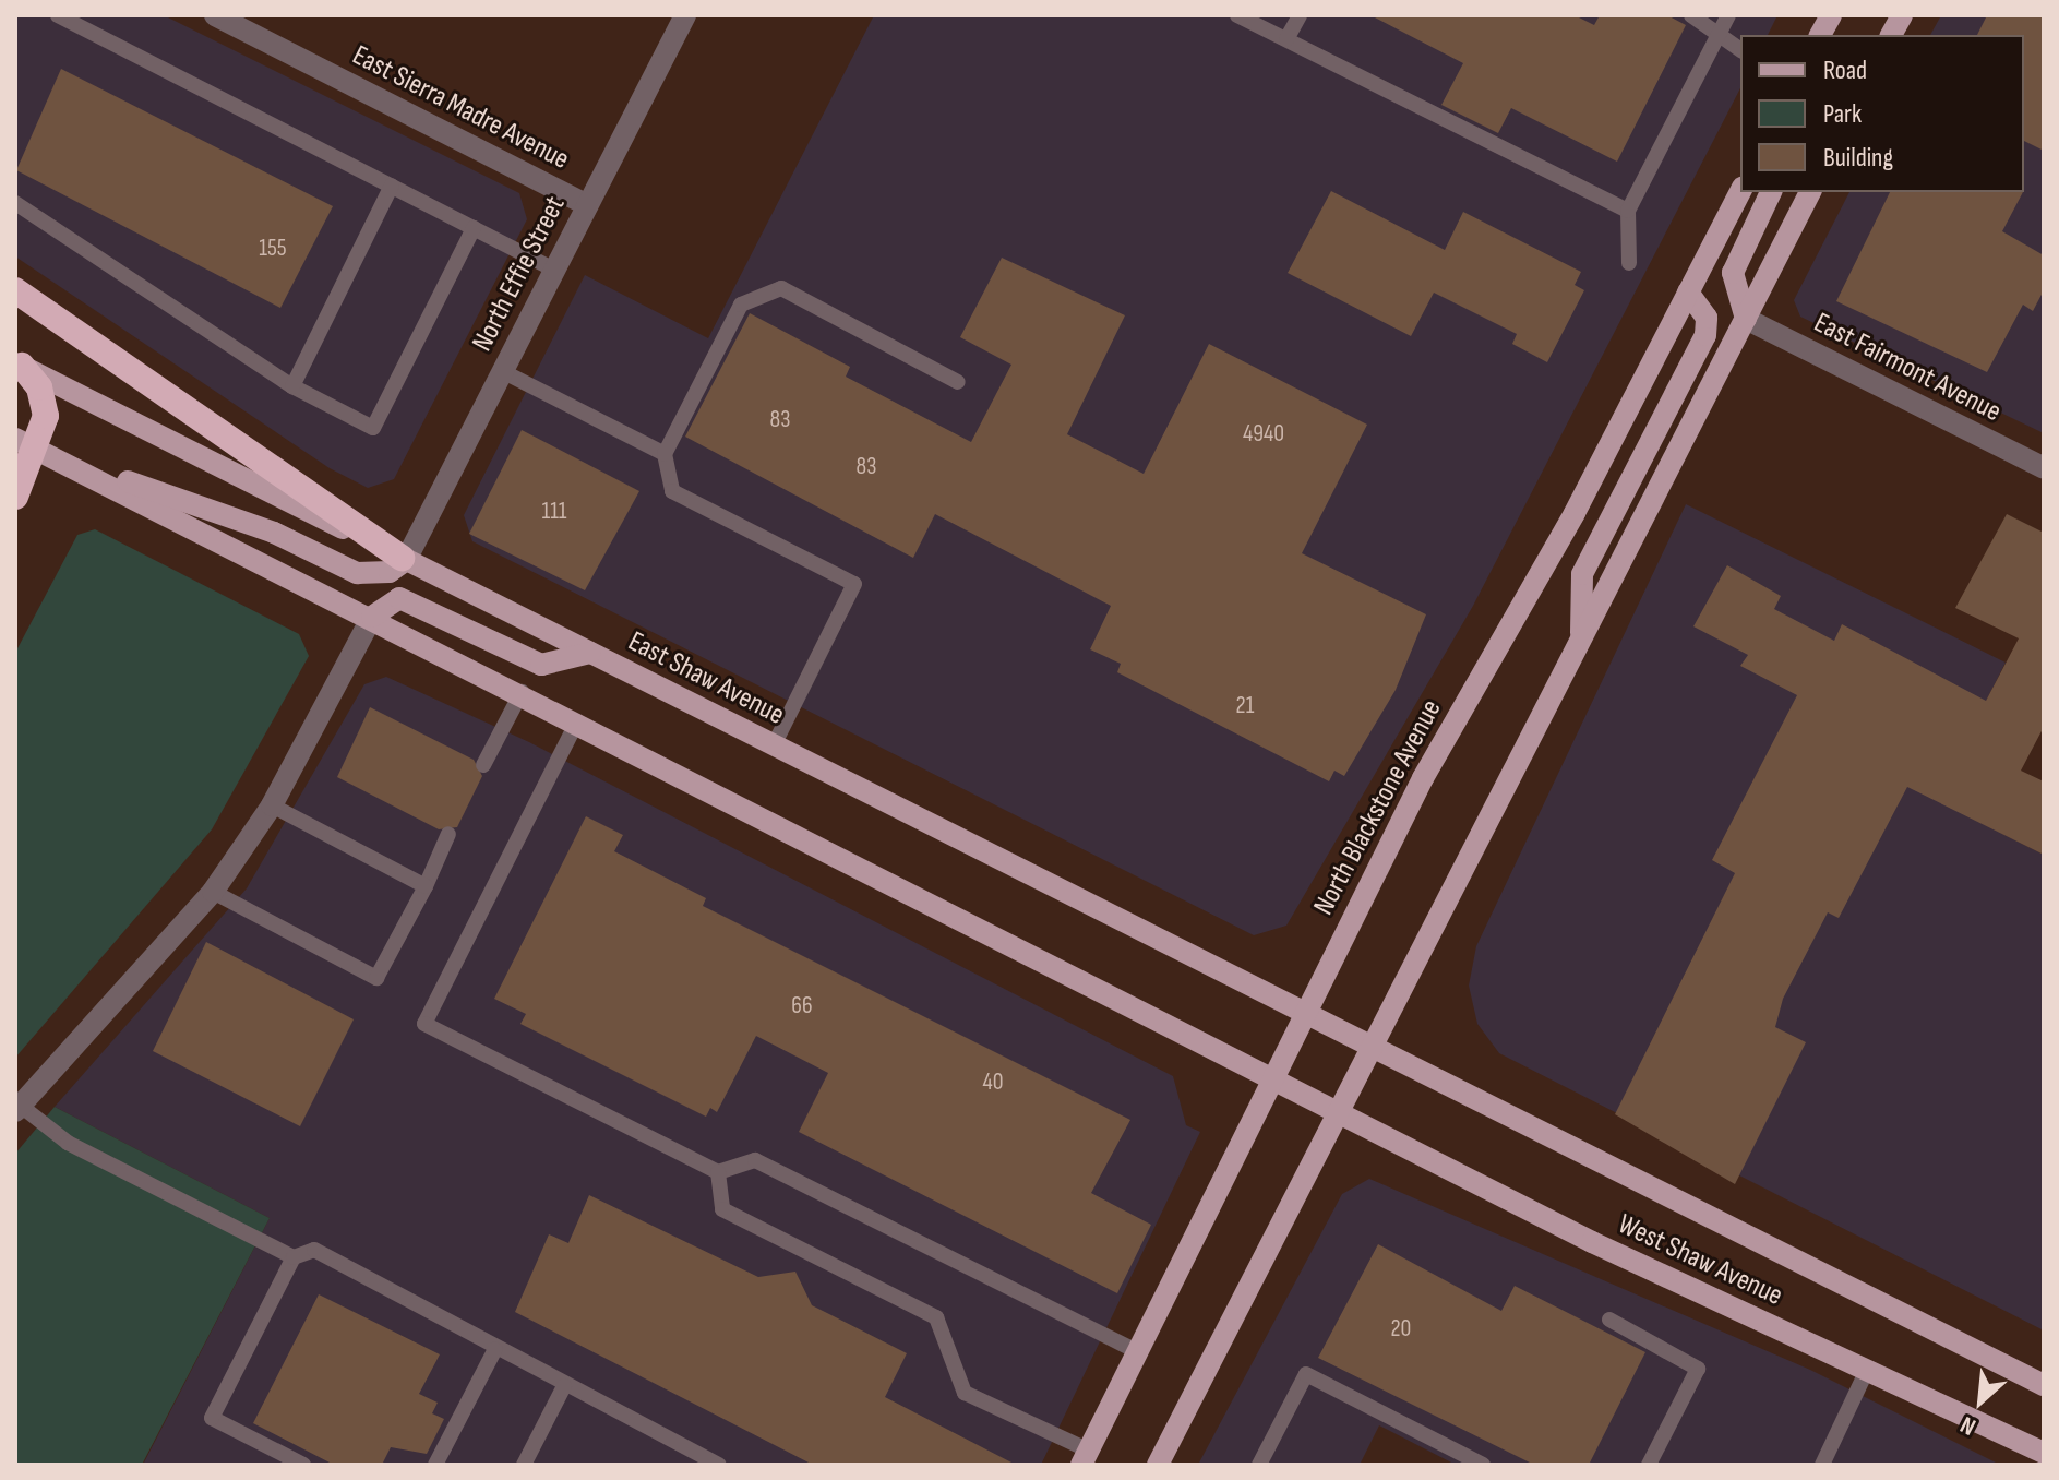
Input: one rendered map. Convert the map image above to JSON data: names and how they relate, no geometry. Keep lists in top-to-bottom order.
{
  "streets": {
    "main road": ["East Shaw Avenue", "North Blackstone Avenue", "West Shaw Avenue"],
    "street": ["East Sierra Madre Avenue", "North Effie Street", "East Fairmont Avenue"]
  },
  "crossings": [
    ["East Sierra Madre Avenue", "North Effie Street"],
    ["North Effie Street", "East Shaw Avenue"],
    ["East Shaw Avenue", "North Blackstone Avenue"],
    ["East Shaw Avenue", "West Shaw Avenue"]
  ],
  "house_numbers": [
    "155",
    "83",
    "4940",
    "83",
    "111",
    "21",
    "66",
    "40",
    "20"
  ],
  "legend": ["Road", "Park", "Building"],
  "north": "bottom left"
}
